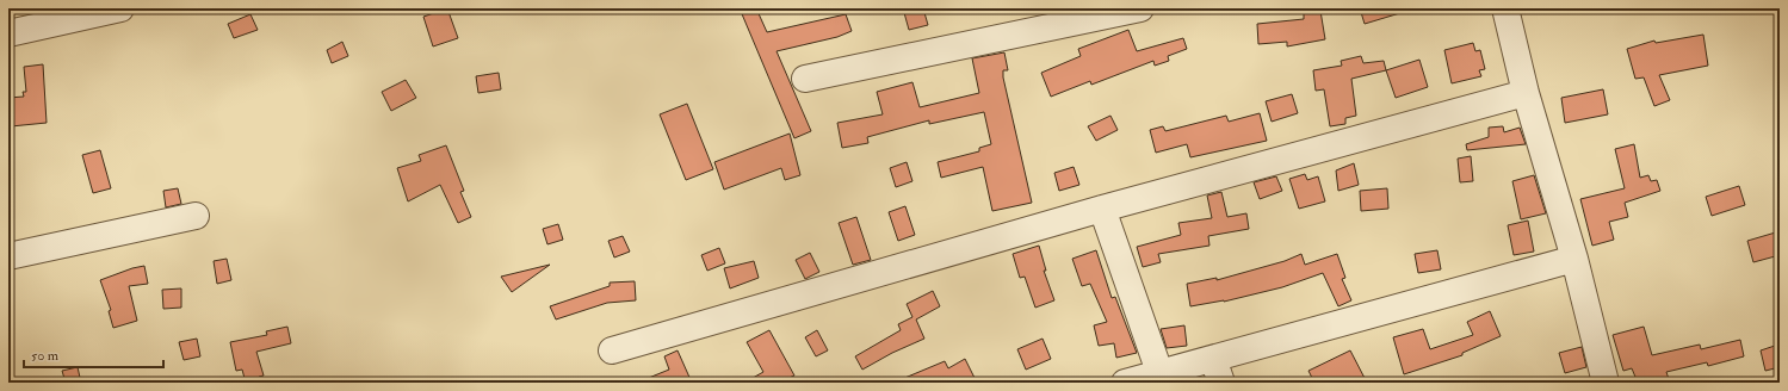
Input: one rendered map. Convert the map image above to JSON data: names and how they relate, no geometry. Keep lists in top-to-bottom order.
{
  "scale_bar": "50 m"
}
